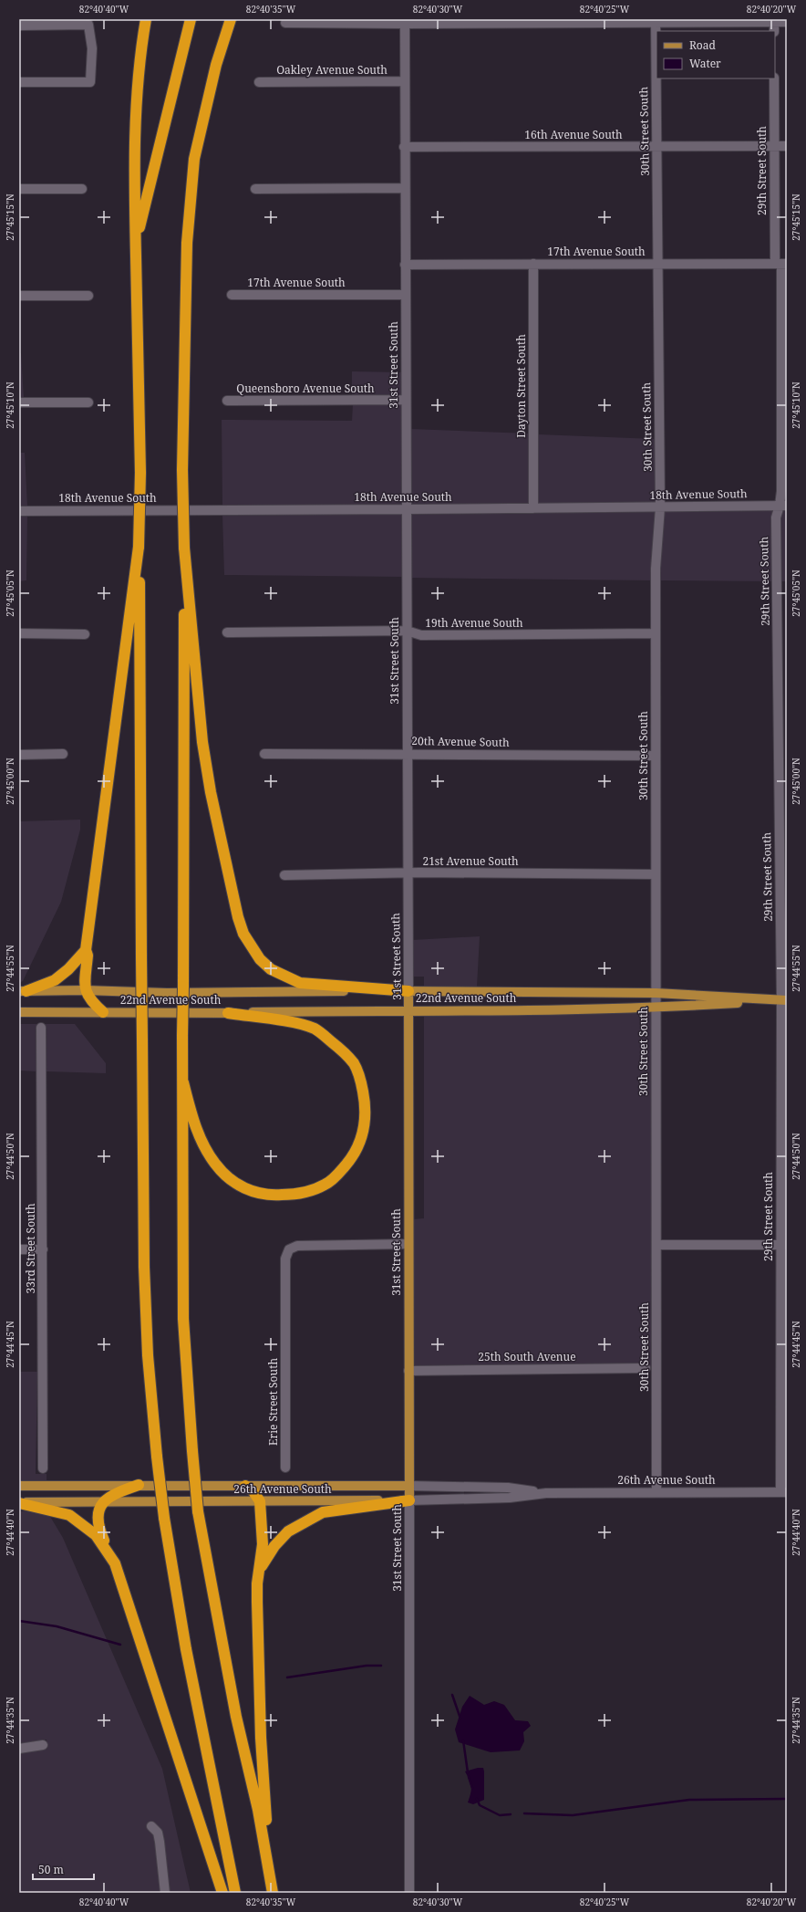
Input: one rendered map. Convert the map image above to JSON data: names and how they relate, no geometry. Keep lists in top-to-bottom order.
{
  "streets": {
    "main road": ["31st Street South", "22nd Avenue South", "26th Avenue South"],
    "street": [
      "Oakley Avenue South",
      "30th Street South",
      "16th Avenue South",
      "29th Street South",
      "17th Avenue South",
      "Dayton Street South",
      "Queensboro Avenue South",
      "18th Avenue South",
      "19th Avenue South",
      "20th Avenue South",
      "21st Avenue South",
      "33rd Street South",
      "25th South Avenue",
      "Erie Street South"
    ]
  },
  "crossings": [
    ["Oakley Avenue South", "31st Street South"],
    ["30th Street South", "16th Avenue South"],
    ["30th Street South", "17th Avenue South"],
    ["30th Street South", "18th Avenue South"],
    ["30th Street South", "19th Avenue South"],
    ["30th Street South", "20th Avenue South"],
    ["30th Street South", "21st Avenue South"],
    ["30th Street South", "22nd Avenue South"],
    ["30th Street South", "26th Avenue South"],
    ["16th Avenue South", "29th Street South"],
    ["16th Avenue South", "31st Street South"],
    ["29th Street South", "17th Avenue South"],
    ["29th Street South", "18th Avenue South"],
    ["29th Street South", "22nd Avenue South"],
    ["29th Street South", "26th Avenue South"],
    ["17th Avenue South", "31st Street South"],
    ["17th Avenue South", "Dayton Street South"],
    ["31st Street South", "Queensboro Avenue South"],
    ["31st Street South", "18th Avenue South"],
    ["31st Street South", "19th Avenue South"],
    ["31st Street South", "20th Avenue South"],
    ["31st Street South", "21st Avenue South"],
    ["31st Street South", "22nd Avenue South"],
    ["31st Street South", "25th South Avenue"],
    ["31st Street South", "Erie Street South"],
    ["31st Street South", "26th Avenue South"],
    ["Dayton Street South", "18th Avenue South"]
  ],
  "legend": ["Road", "Water"],
  "scale_bar": "50 m",
  "coordinates": [
    "82°40'40\"W",
    "82°40'35\"W",
    "82°40'30\"W",
    "82°40'25\"W",
    "82°40'20\"W",
    "27°45'15\"N",
    "27°45'10\"N",
    "27°45'05\"N",
    "27°45'00\"N",
    "27°44'55\"N",
    "27°44'50\"N",
    "27°44'45\"N",
    "27°44'40\"N",
    "27°44'35\"N"
  ]
}
